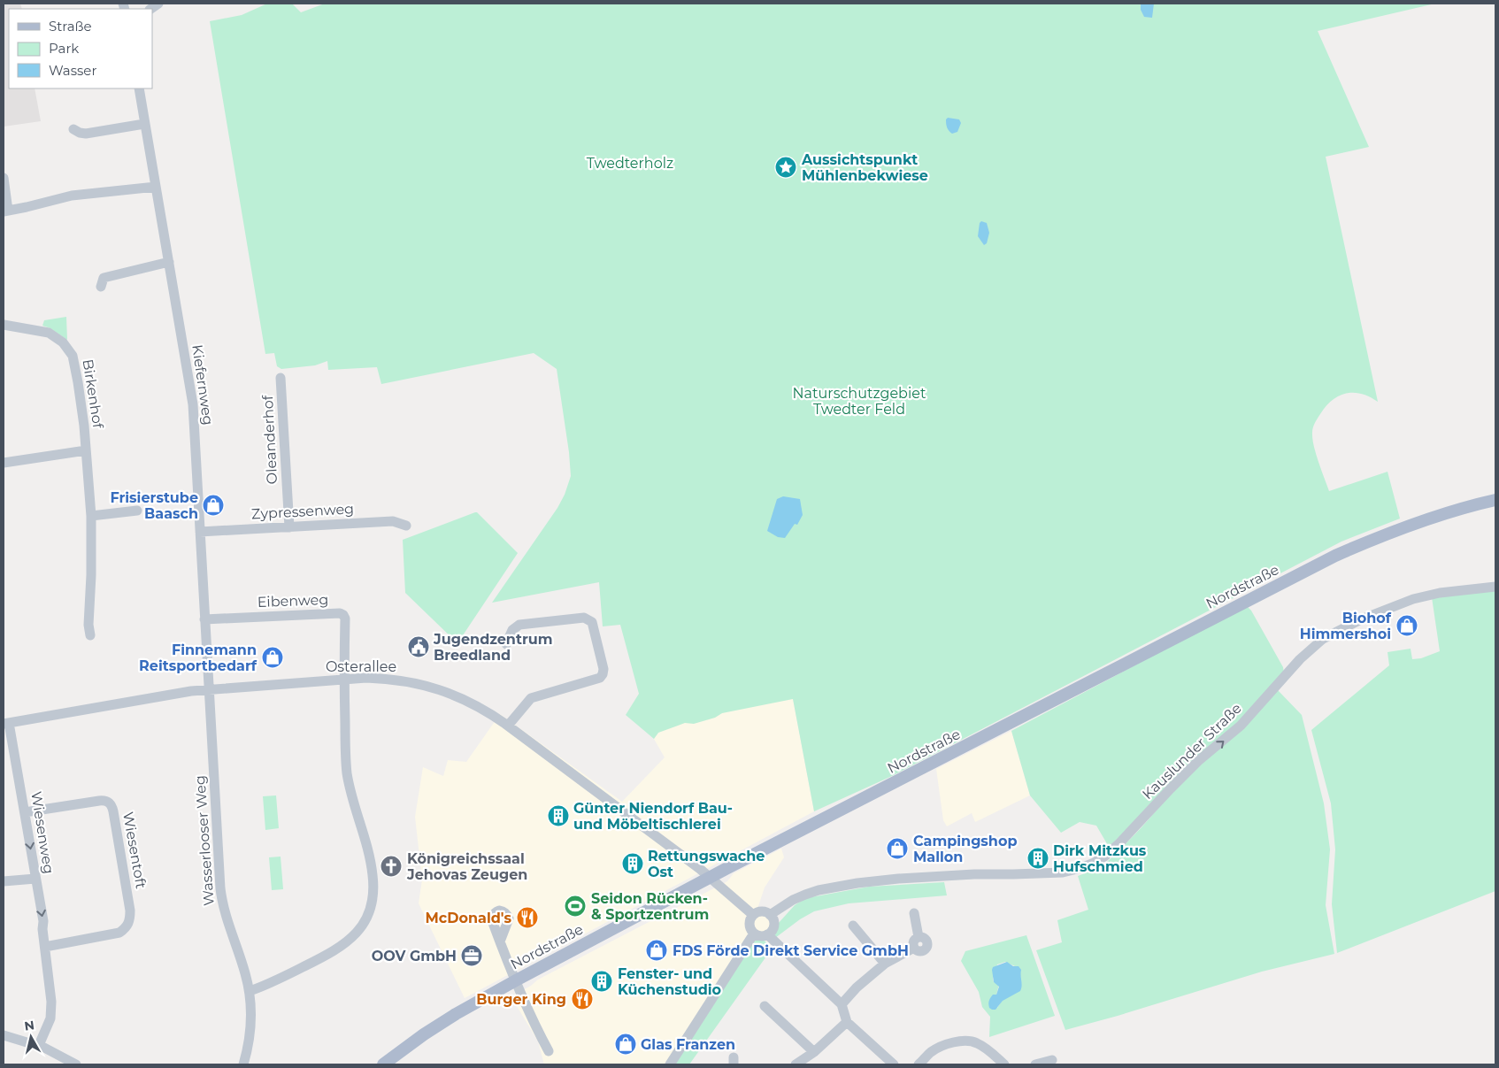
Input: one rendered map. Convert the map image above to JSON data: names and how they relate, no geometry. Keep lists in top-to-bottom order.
{
  "streets": {
    "main road": ["Nordstraße"],
    "street": [
      "Kiefernweg",
      "Birkenhof",
      "Oleanderhof",
      "Zypressenweg",
      "Eibenweg",
      "Osterallee",
      "Kauslunder Straße",
      "Wiesenweg",
      "Wasserlooser Weg",
      "Wiesentoft"
    ]
  },
  "crossings": [
    ["Kiefernweg", "Zypressenweg"],
    ["Kiefernweg", "Eibenweg"],
    ["Kiefernweg", "Osterallee"],
    ["Kiefernweg", "Wasserlooser Weg"],
    ["Oleanderhof", "Zypressenweg"],
    ["Nordstraße", "Osterallee"],
    ["Eibenweg", "Osterallee"],
    ["Eibenweg", "Wasserlooser Weg"],
    ["Osterallee", "Kauslunder Straße"],
    ["Osterallee", "Wiesenweg"],
    ["Osterallee", "Wasserlooser Weg"],
    ["Wiesenweg", "Wiesentoft"]
  ],
  "one_way": ["Kauslunder Straße", "Wiesenweg"],
  "parks": ["Twedterholz", "Naturschutzgebiet Twedter Feld"],
  "places": {
    "place": ["Aussichtspunkt Mühlenbekwiese"],
    "shop": [
      "Frisierstube Baasch",
      "Biohof Himmershoi",
      "Finnemann Reitsportbedarf",
      "Campingshop Mallon",
      "FDS Förde Direkt Service GmbH",
      "Glas Franzen"
    ],
    "public building": ["Jugendzentrum Breedland"],
    "building": [
      "Günter Niendorf Bau- und Möbeltischlerei",
      "Dirk Mitzkus Hufschmied",
      "Rettungswache Ost",
      "Fenster- und Küchenstudio"
    ],
    "church": ["Königreichssaal Jehovas Zeugen"],
    "sports": ["Seidon Rücken- & Sportzentrum"],
    "restaurant": ["McDonald's", "Burger King"],
    "office": ["OOV GmbH"]
  },
  "legend": ["Straße", "Park", "Wasser"],
  "north": "top"
}
